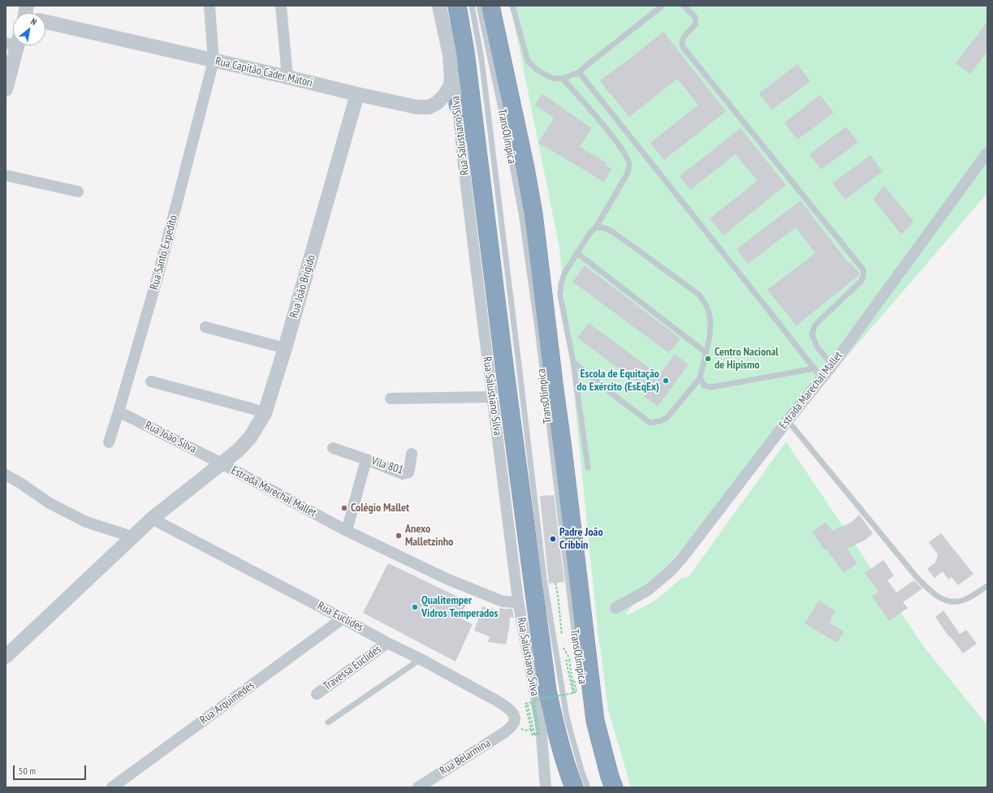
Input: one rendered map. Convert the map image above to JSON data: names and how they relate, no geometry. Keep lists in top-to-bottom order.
{
  "streets": {
    "highway": ["TransOlímpica"],
    "street": [
      "Rua Capitão Cader Matori",
      "Rua Salustiano Silva",
      "Rua Santo Expedito",
      "Rua João Brígido",
      "Estrada Marechal Mallet",
      "Rua João Silva",
      "Vila 801",
      "Rua Euclides",
      "Travessa Euclides",
      "Rua Arquimedes",
      "Rua Belarmina"
    ]
  },
  "crossings": [
    ["Rua Capitão Cader Matori", "Rua Salustiano Silva"],
    ["Rua Capitão Cader Matori", "Rua Santo Expedito"],
    ["Rua Capitão Cader Matori", "Rua João Brígido"],
    ["Rua Salustiano Silva", "Estrada Marechal Mallet"],
    ["Rua Santo Expedito", "Rua João Silva"],
    ["Rua João Brígido", "Estrada Marechal Mallet"],
    ["Rua João Brígido", "Rua João Silva"],
    ["Estrada Marechal Mallet", "Rua João Silva"],
    ["Estrada Marechal Mallet", "Vila 801"],
    ["Estrada Marechal Mallet", "Rua Euclides"],
    ["Rua Euclides", "Travessa Euclides"],
    ["Rua Euclides", "Rua Arquimedes"],
    ["Rua Euclides", "Rua Belarmina"]
  ],
  "places": [
    "Centro Nacional de Hipismo",
    "Escola de Equitação do Exército (EsEqEx)",
    "Colégio Mallet",
    "Anexo Malletzinho",
    "Padre João Cribbin",
    "Qualitemper Vidros Temperados"
  ],
  "scale_bar": "50 m",
  "north": "top right"
}
